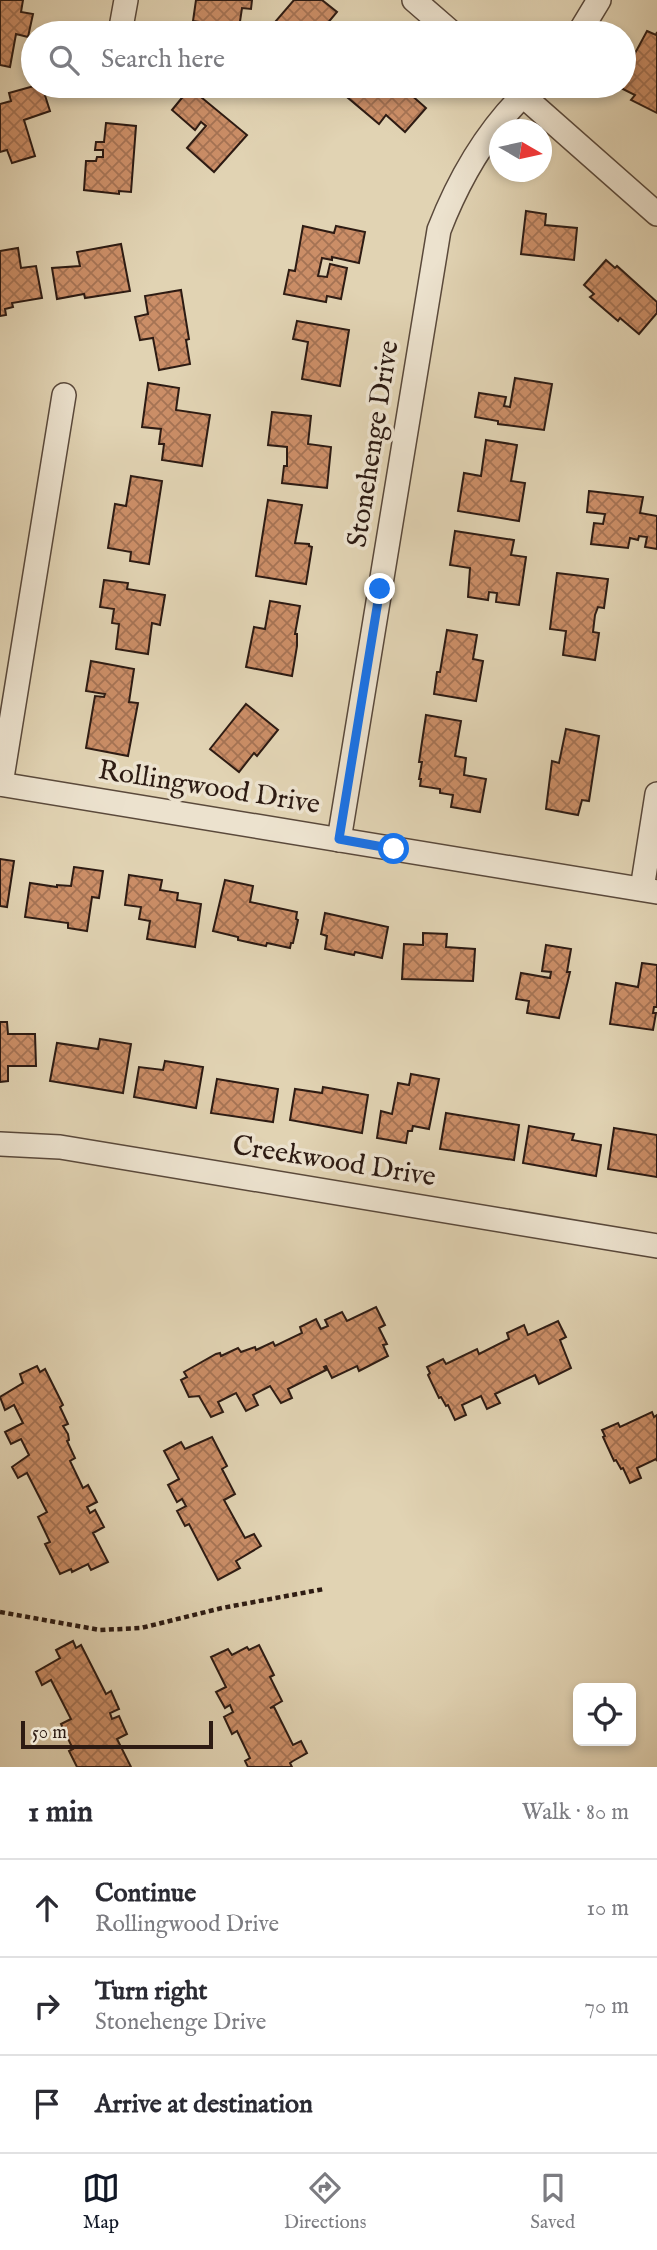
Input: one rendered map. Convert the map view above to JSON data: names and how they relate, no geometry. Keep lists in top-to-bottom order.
{
  "streets": {
    "street": ["Stonehenge Drive", "Rollingwood Drive", "Creekwood Drive"]
  },
  "crossings": [
    ["Stonehenge Drive", "Rollingwood Drive"]
  ],
  "scale_bar": "50 m",
  "north": "right",
  "page": {
    "search": "Search here",
    "scale": "50 m",
    "heading": ["1 min", "Walk · 80 m"],
    "list": [
      ["Continue", "Rollingwood Drive", "10 m"],
      ["Turn right", "Stonehenge Drive", "70 m"],
      "Arrive at destination"
    ],
    "nav": ["Map", "Directions", "Saved"]
  }
}
